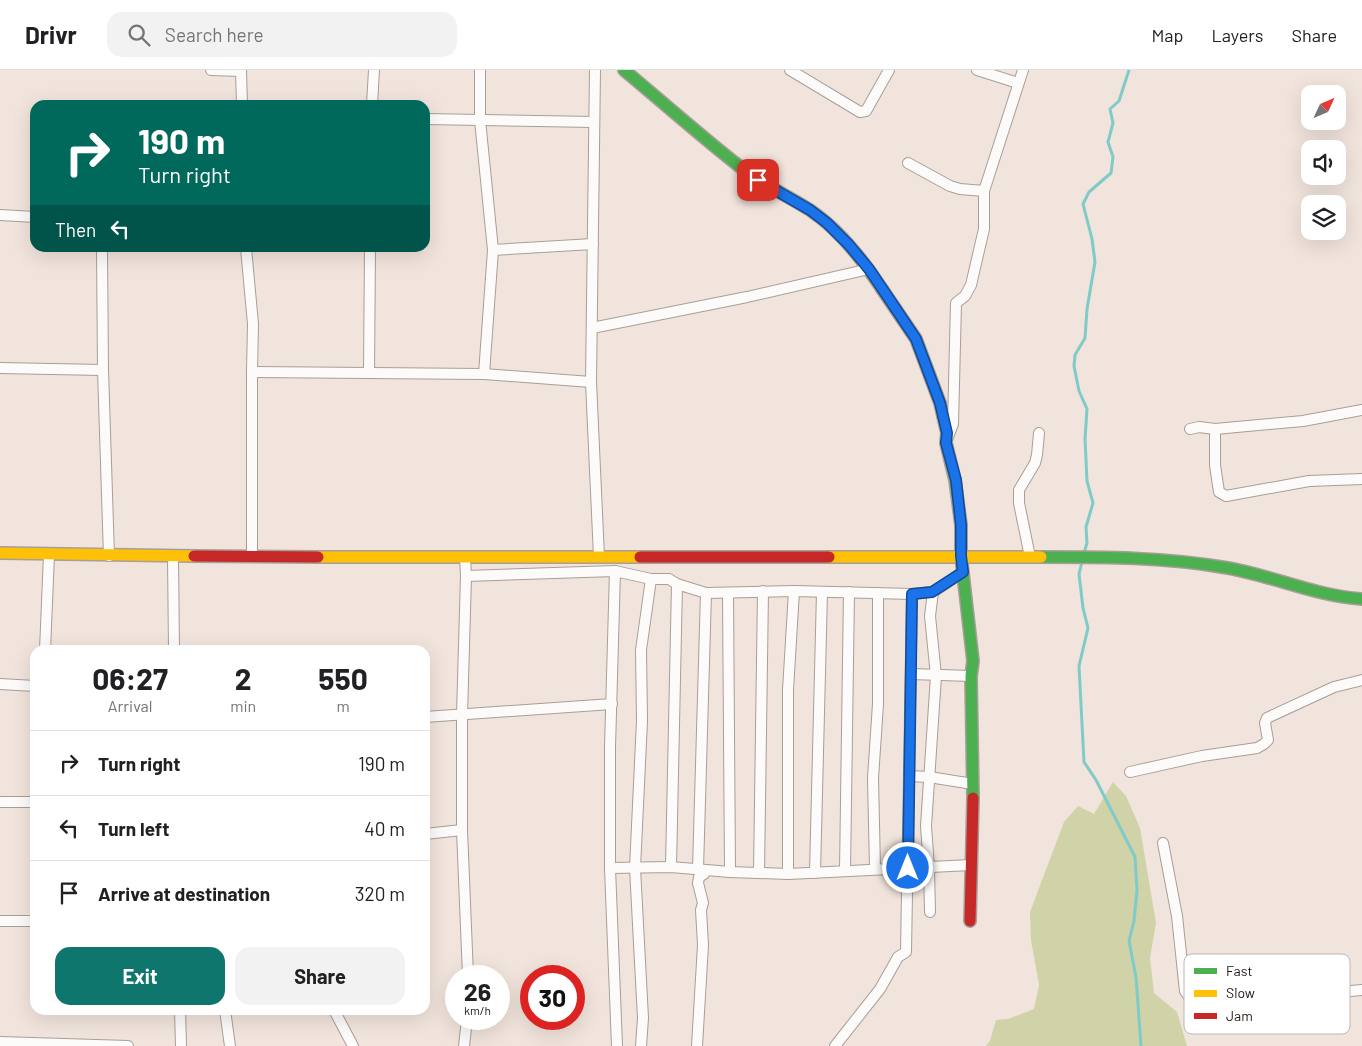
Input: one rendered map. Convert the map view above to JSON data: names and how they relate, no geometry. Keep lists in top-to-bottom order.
{
  "legend": ["Fast", "Slow", "Jam"],
  "north": "top right",
  "page": {
    "header": "Drivr",
    "search": "Search here",
    "nav": ["Map", "Layers", "Share"],
    "turn": ["190 m", "Turn right"],
    "then": "Then",
    "eta": [
      "06:27",
      "Arrival",
      "2",
      "min",
      "550",
      "m"
    ],
    "list": [
      {
        "name": "Turn right",
        "value": "190 m"
      },
      {
        "name": "Turn left",
        "value": "40 m"
      },
      {
        "name": "Arrive at destination",
        "value": "320 m"
      }
    ],
    "buttons": ["Exit", "Share"],
    "speed": "26 km/h",
    "limit": "30"
  }
}
